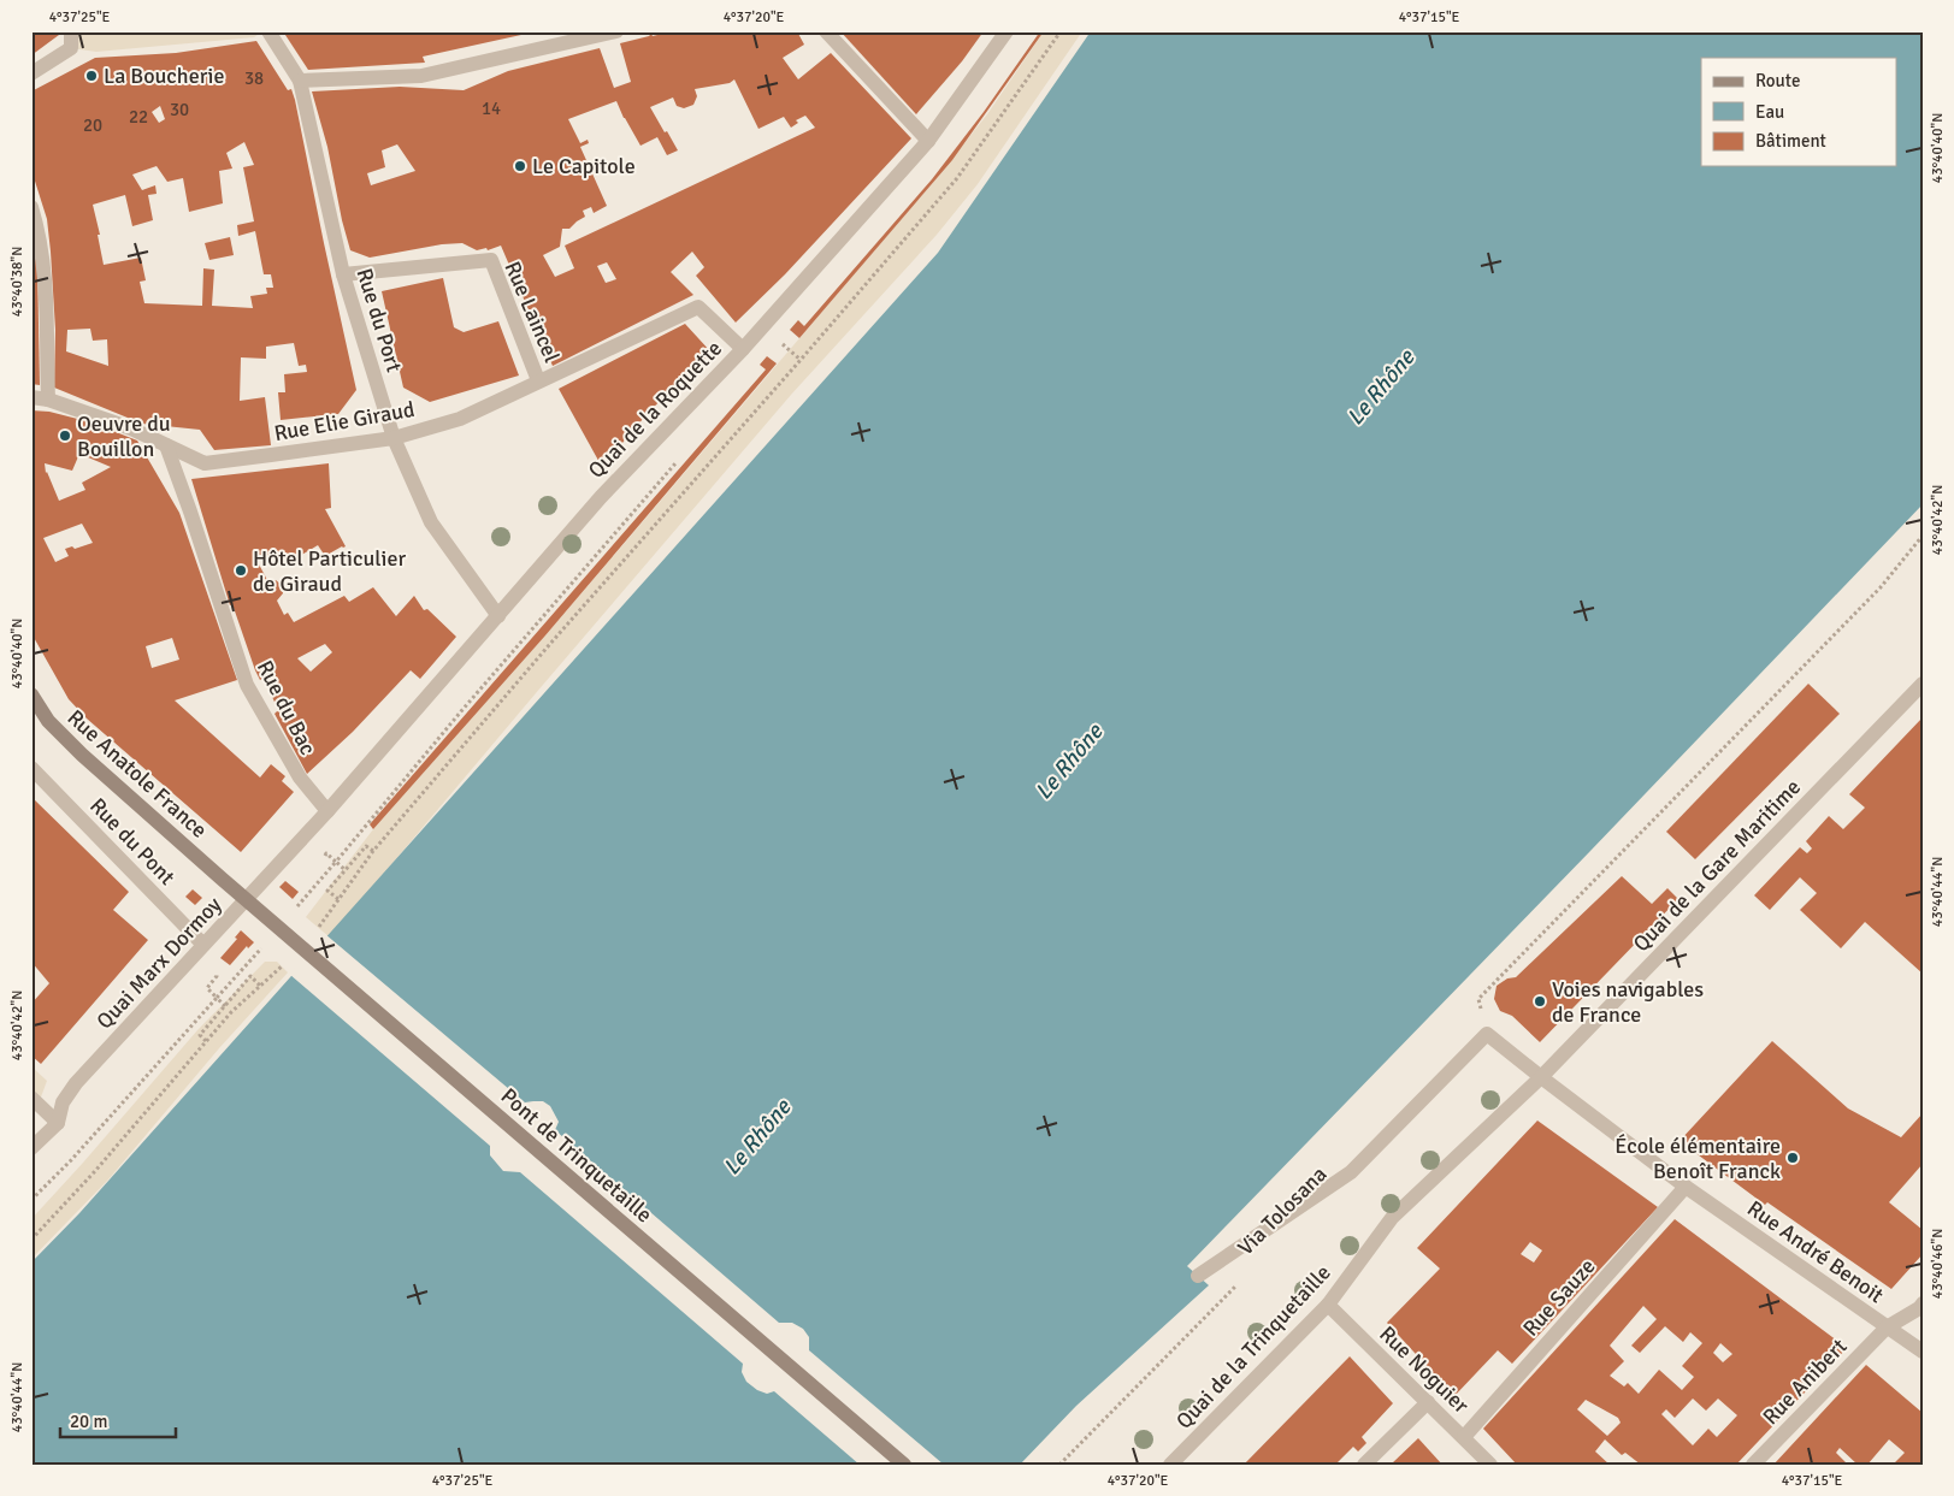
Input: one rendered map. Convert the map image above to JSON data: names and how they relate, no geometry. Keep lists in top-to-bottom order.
{
  "streets": {
    "main road": ["Rue Anatole France", "Pont de Trinquetaille"],
    "street": [
      "Rue Laincel",
      "Rue du Port",
      "Quai de la Roquette",
      "Rue Elie Giraud",
      "Rue du Bac",
      "Rue du Pont",
      "Quai de la Gare Maritime",
      "Quai Marx Dormoy",
      "Via Tolosana",
      "Rue André Benoit",
      "Rue Sauze",
      "Quai de la Trinquetaille",
      "Rue Noguier",
      "Rue Anibert"
    ]
  },
  "crossings": [
    ["Rue Laincel", "Rue du Port"],
    ["Rue Laincel", "Rue Elie Giraud"],
    ["Rue du Port", "Quai de la Roquette"],
    ["Rue du Port", "Rue Elie Giraud"],
    ["Quai de la Roquette", "Rue Elie Giraud"],
    ["Quai de la Roquette", "Rue du Bac"],
    ["Quai de la Roquette", "Quai Marx Dormoy"],
    ["Rue Elie Giraud", "Rue du Bac"],
    ["Rue du Bac", "Quai Marx Dormoy"],
    ["Rue Anatole France", "Pont de Trinquetaille"],
    ["Rue du Pont", "Quai Marx Dormoy"],
    ["Quai de la Gare Maritime", "Rue André Benoit"],
    ["Quai de la Gare Maritime", "Quai de la Trinquetaille"],
    ["Rue André Benoit", "Rue Sauze"],
    ["Rue André Benoit", "Quai de la Trinquetaille"],
    ["Rue André Benoit", "Rue Anibert"],
    ["Rue Sauze", "Rue Noguier"],
    ["Quai de la Trinquetaille", "Rue Noguier"]
  ],
  "water": ["Le Rhône"],
  "places": [
    "La Boucherie",
    "Le Capitole",
    "Oeuvre du Bouillon",
    "Hôtel Particulier de Giraud",
    "Voies navigables de France",
    "École élémentaire Benoît Franck"
  ],
  "house_numbers": [
    "38",
    "14",
    "30",
    "22",
    "20"
  ],
  "legend": ["Route", "Eau", "Bâtiment"],
  "scale_bar": "20 m",
  "coordinates": [
    "4°37'25\"E",
    "4°37'20\"E",
    "4°37'15\"E",
    "43°40'40\"N",
    "43°40'38\"N",
    "43°40'42\"N",
    "43°40'44\"N",
    "43°40'46\"N"
  ]
}
